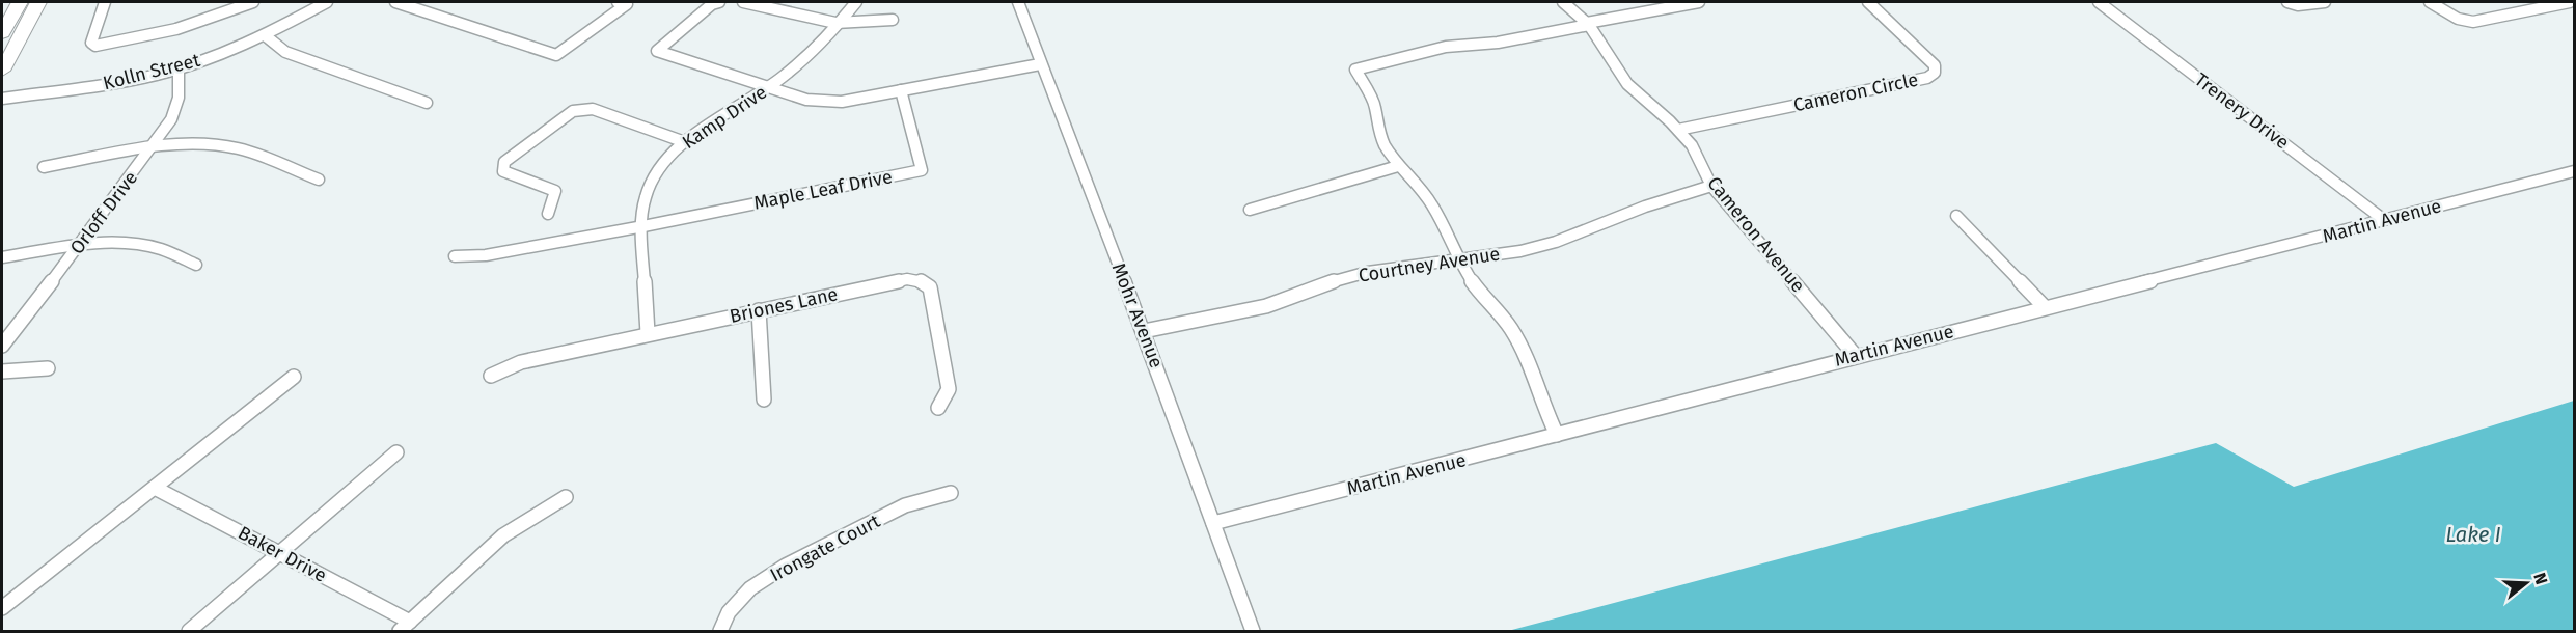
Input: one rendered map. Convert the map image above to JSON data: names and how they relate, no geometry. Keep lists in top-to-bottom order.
{
  "streets": {
    "street": [
      "Kolln Street",
      "Cameron Circle",
      "Trenery Drive",
      "Kamp Drive",
      "Maple Leaf Drive",
      "Orloff Drive",
      "Martin Avenue",
      "Cameron Avenue",
      "Courtney Avenue",
      "Briones Lane",
      "Mohr Avenue",
      "Irongate Court",
      "Baker Drive"
    ]
  },
  "crossings": [
    ["Kolln Street", "Orloff Drive"],
    ["Cameron Circle", "Cameron Avenue"],
    ["Trenery Drive", "Martin Avenue"],
    ["Kamp Drive", "Maple Leaf Drive"],
    ["Kamp Drive", "Briones Lane"],
    ["Martin Avenue", "Cameron Avenue"],
    ["Martin Avenue", "Mohr Avenue"],
    ["Cameron Avenue", "Courtney Avenue"],
    ["Courtney Avenue", "Mohr Avenue"]
  ],
  "water": ["Lake I"],
  "north": "right"
}
